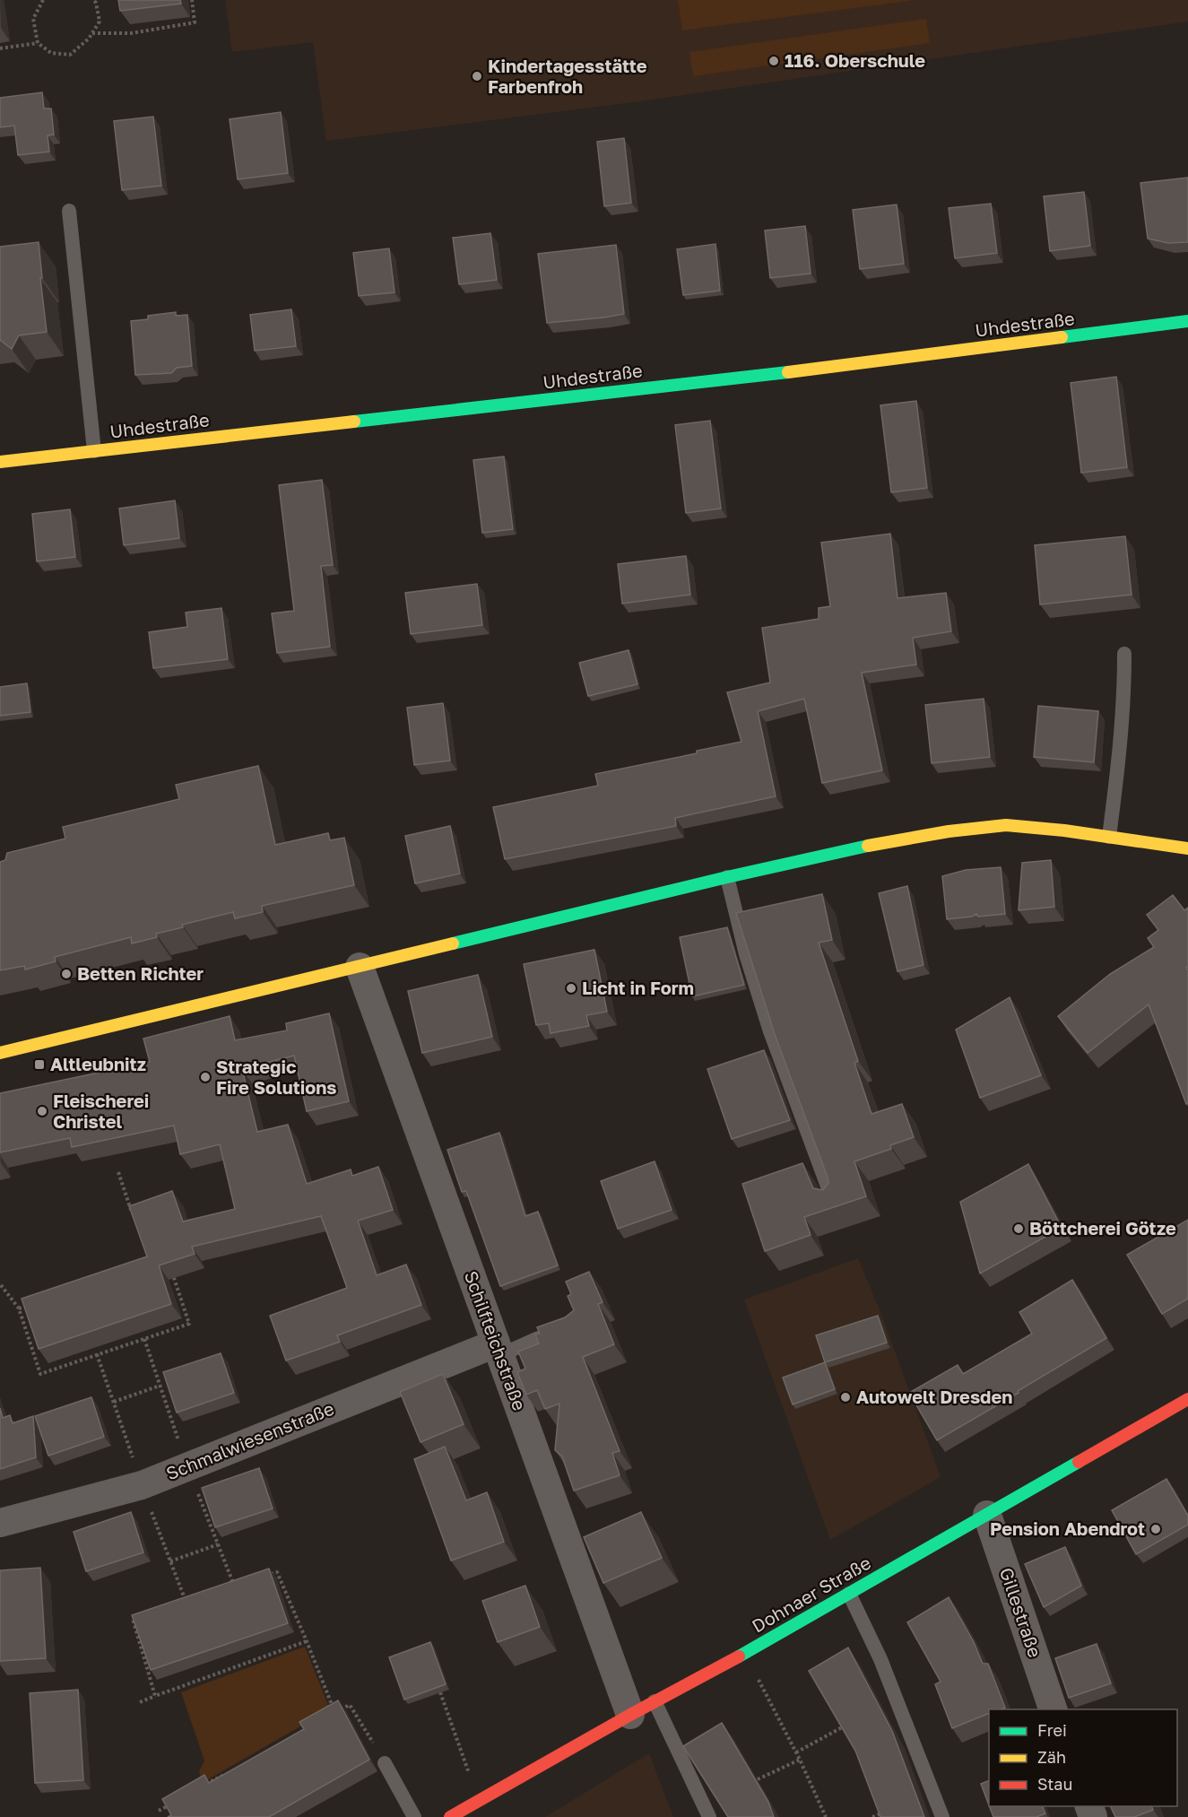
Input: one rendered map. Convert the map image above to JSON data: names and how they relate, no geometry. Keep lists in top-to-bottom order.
{
  "streets": {
    "street": [
      "Uhdestraße",
      "Schilfteichstraße",
      "Schmalwiesenstraße",
      "Dohnaer Straße",
      "Gillestraße"
    ]
  },
  "crossings": [
    ["Schilfteichstraße", "Schmalwiesenstraße"],
    ["Schilfteichstraße", "Dohnaer Straße"],
    ["Dohnaer Straße", "Gillestraße"]
  ],
  "places": {
    "other": [
      "116. Oberschule",
      "Kindertagesstätte Farbenfroh",
      "Betten Richter",
      "Licht in Form",
      "Strategic Fire Solutions",
      "Fleischerei Christel",
      "Böttcherei Götze",
      "Autowelt Dresden",
      "Pension Abendrot"
    ],
    "transit": ["Altleubnitz"]
  },
  "legend": ["Frei", "Zäh", "Stau"]
}
